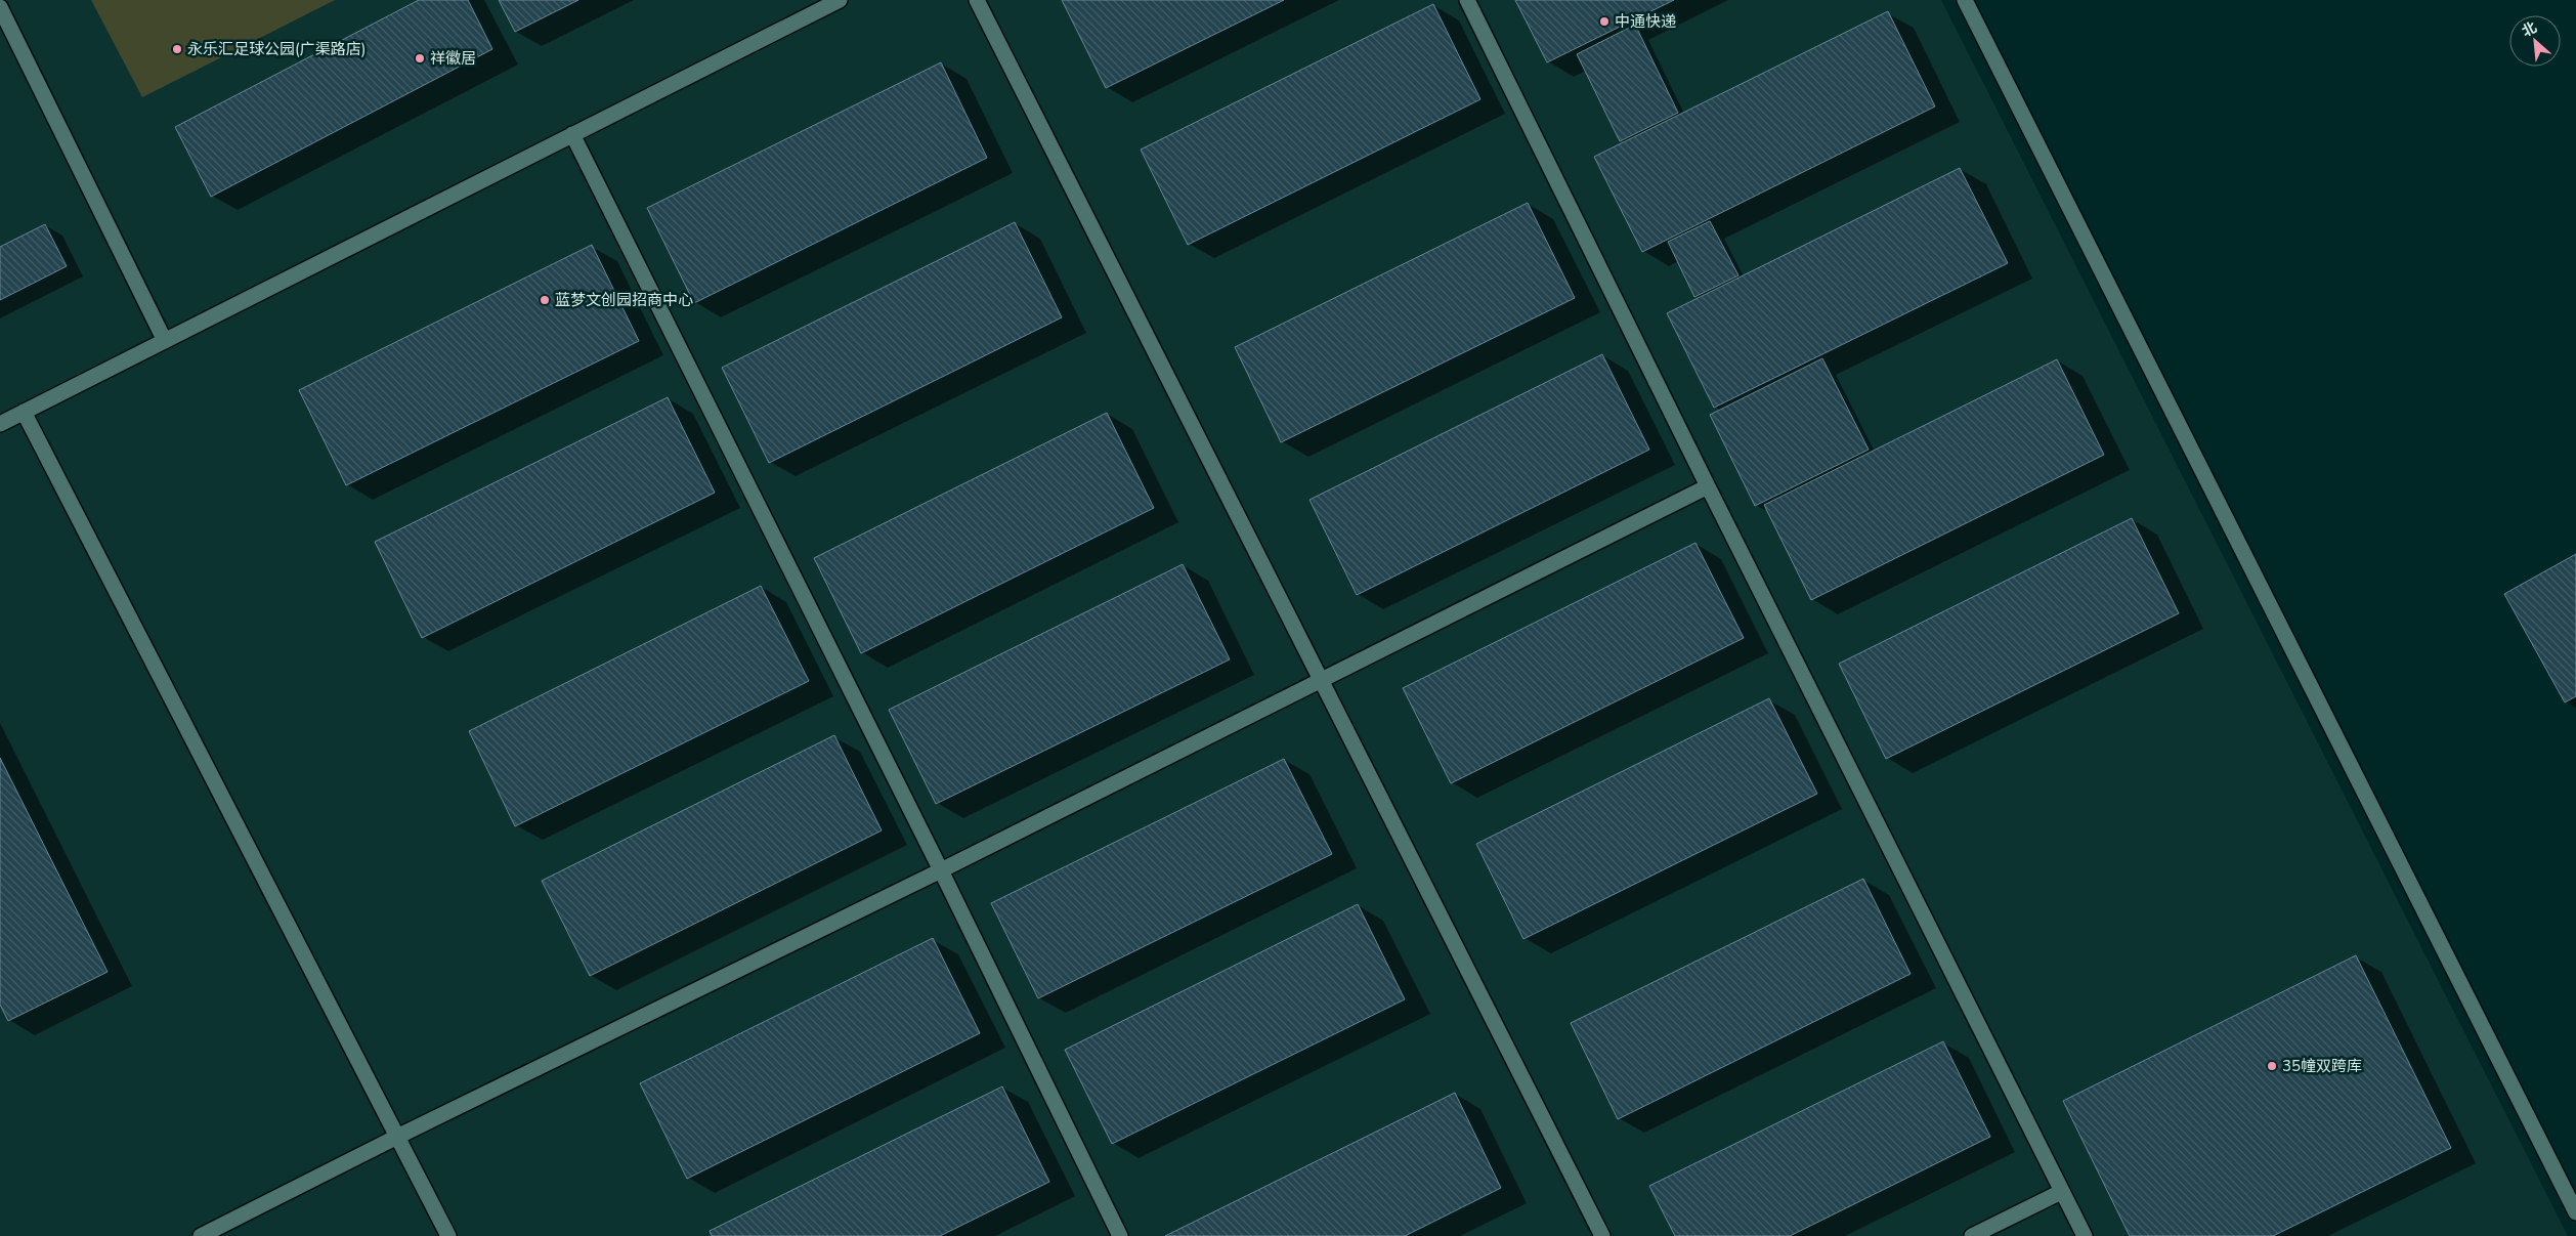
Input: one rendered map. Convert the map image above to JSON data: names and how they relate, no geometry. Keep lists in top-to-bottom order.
{
  "places": [
    "中通快递",
    "永乐汇足球公园(广渠路店)",
    "祥徽居",
    "蓝梦文创园招商中心",
    "35幢双跨库"
  ],
  "north": "top left"
}
